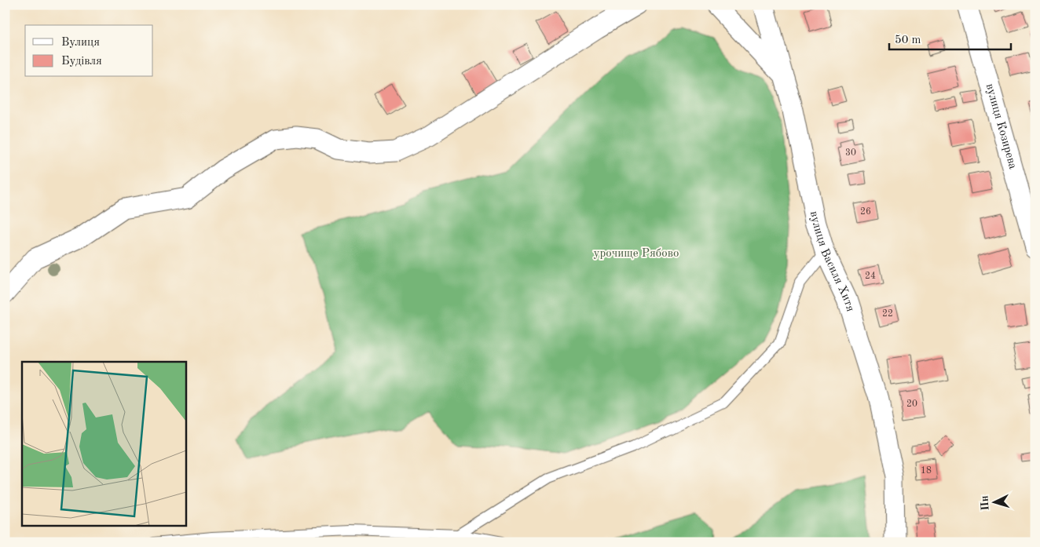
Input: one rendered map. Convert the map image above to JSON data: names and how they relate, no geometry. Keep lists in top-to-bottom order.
{
  "streets": {
    "street": ["вулиця Козирева", "вулиця Василя Хитя"]
  },
  "parks": ["урочище Рябово"],
  "house_numbers": [
    "30",
    "26",
    "24",
    "22",
    "20",
    "18"
  ],
  "legend": ["Вулиця", "Будівля"],
  "scale_bar": "50 m",
  "north": "left"
}
